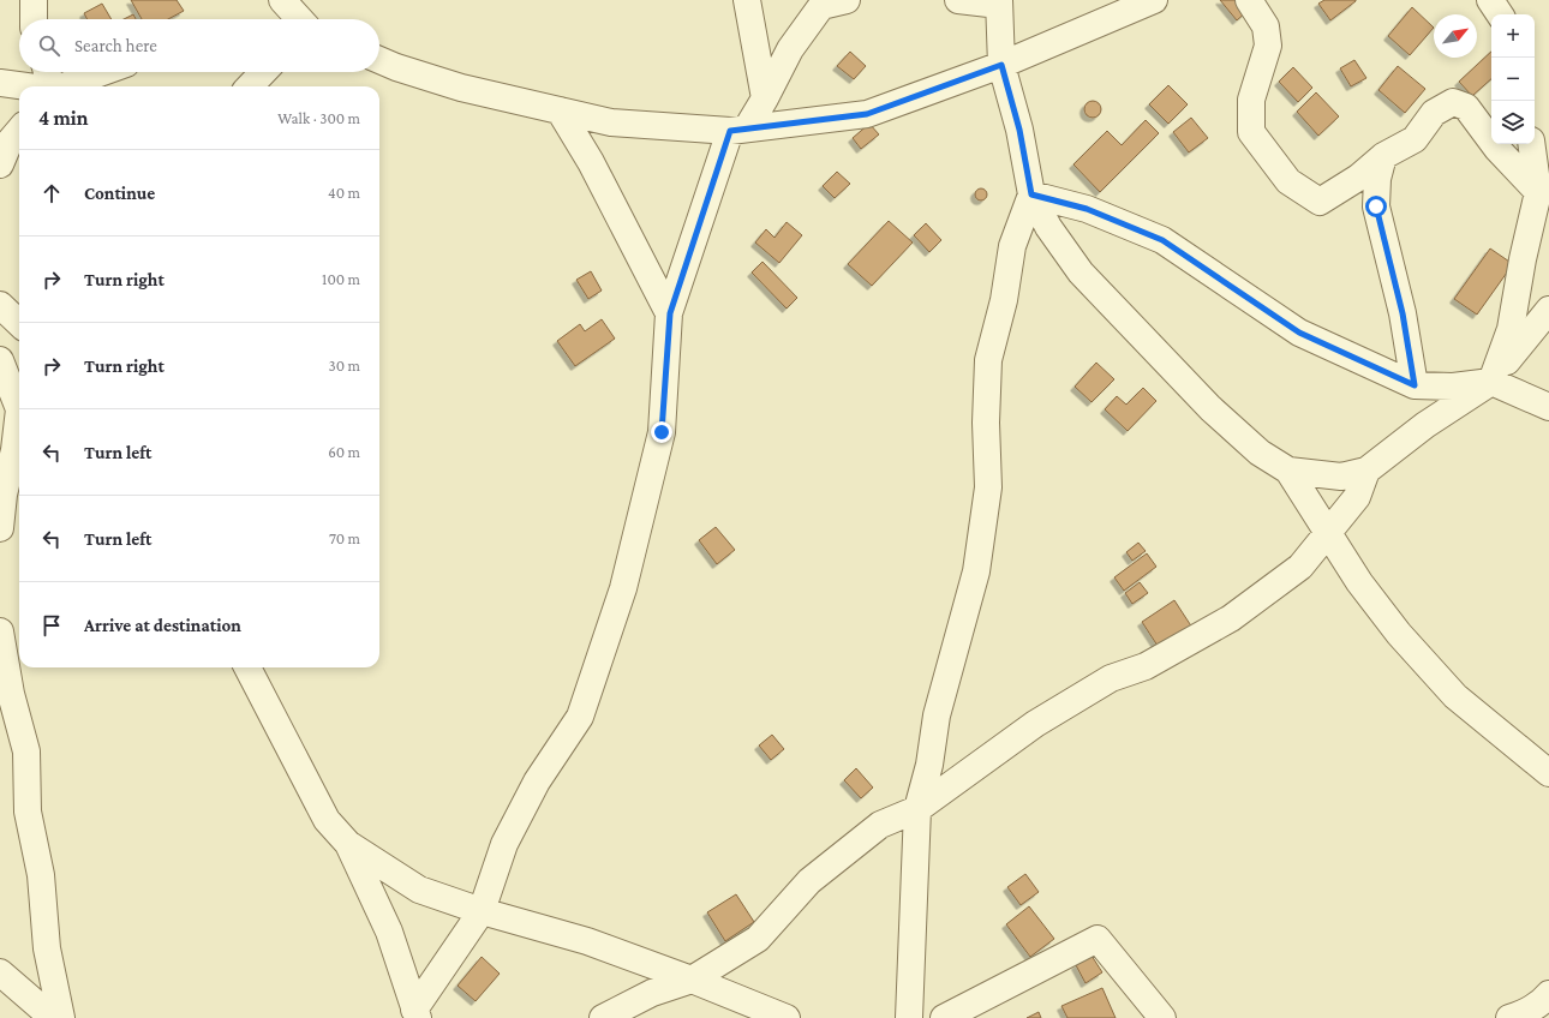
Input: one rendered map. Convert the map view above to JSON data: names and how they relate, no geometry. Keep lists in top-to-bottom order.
{
  "north": "top right",
  "page": {
    "map_buttons": ["+", "−"],
    "search": "Search here",
    "heading": ["4 min", "Walk · 300 m"],
    "list": [
      ["Continue", "40 m"],
      ["Turn right", "100 m"],
      ["Turn right", "30 m"],
      ["Turn left", "60 m"],
      ["Turn left", "70 m"],
      "Arrive at destination"
    ]
  }
}
